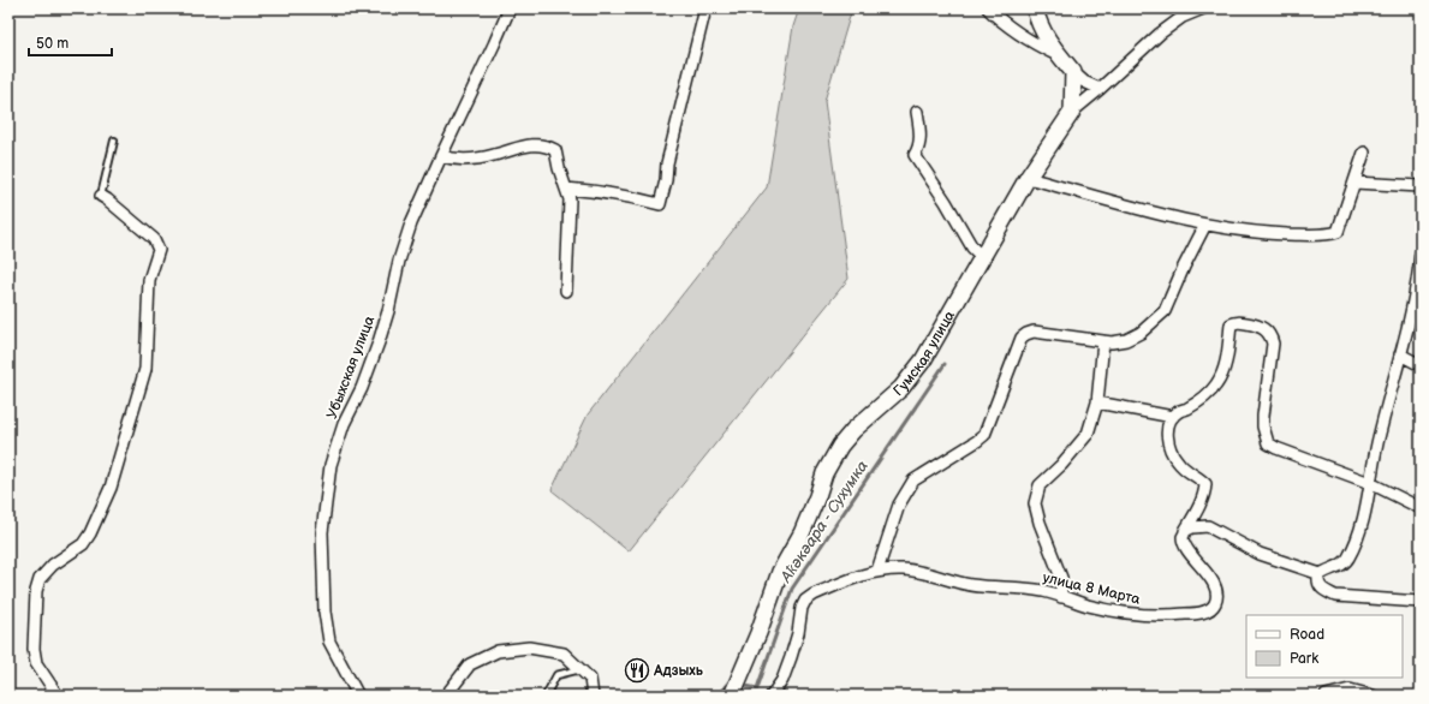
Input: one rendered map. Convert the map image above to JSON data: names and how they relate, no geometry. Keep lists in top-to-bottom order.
{
  "streets": {
    "street": ["Гумская улица", "Убыхская улица", "улица 8 Марта"]
  },
  "water": ["Аҟәкәара - Сухумка"],
  "places": {
    "restaurant": ["Адзыхь"]
  },
  "legend": ["Road", "Park"],
  "scale_bar": "50 m"
}
